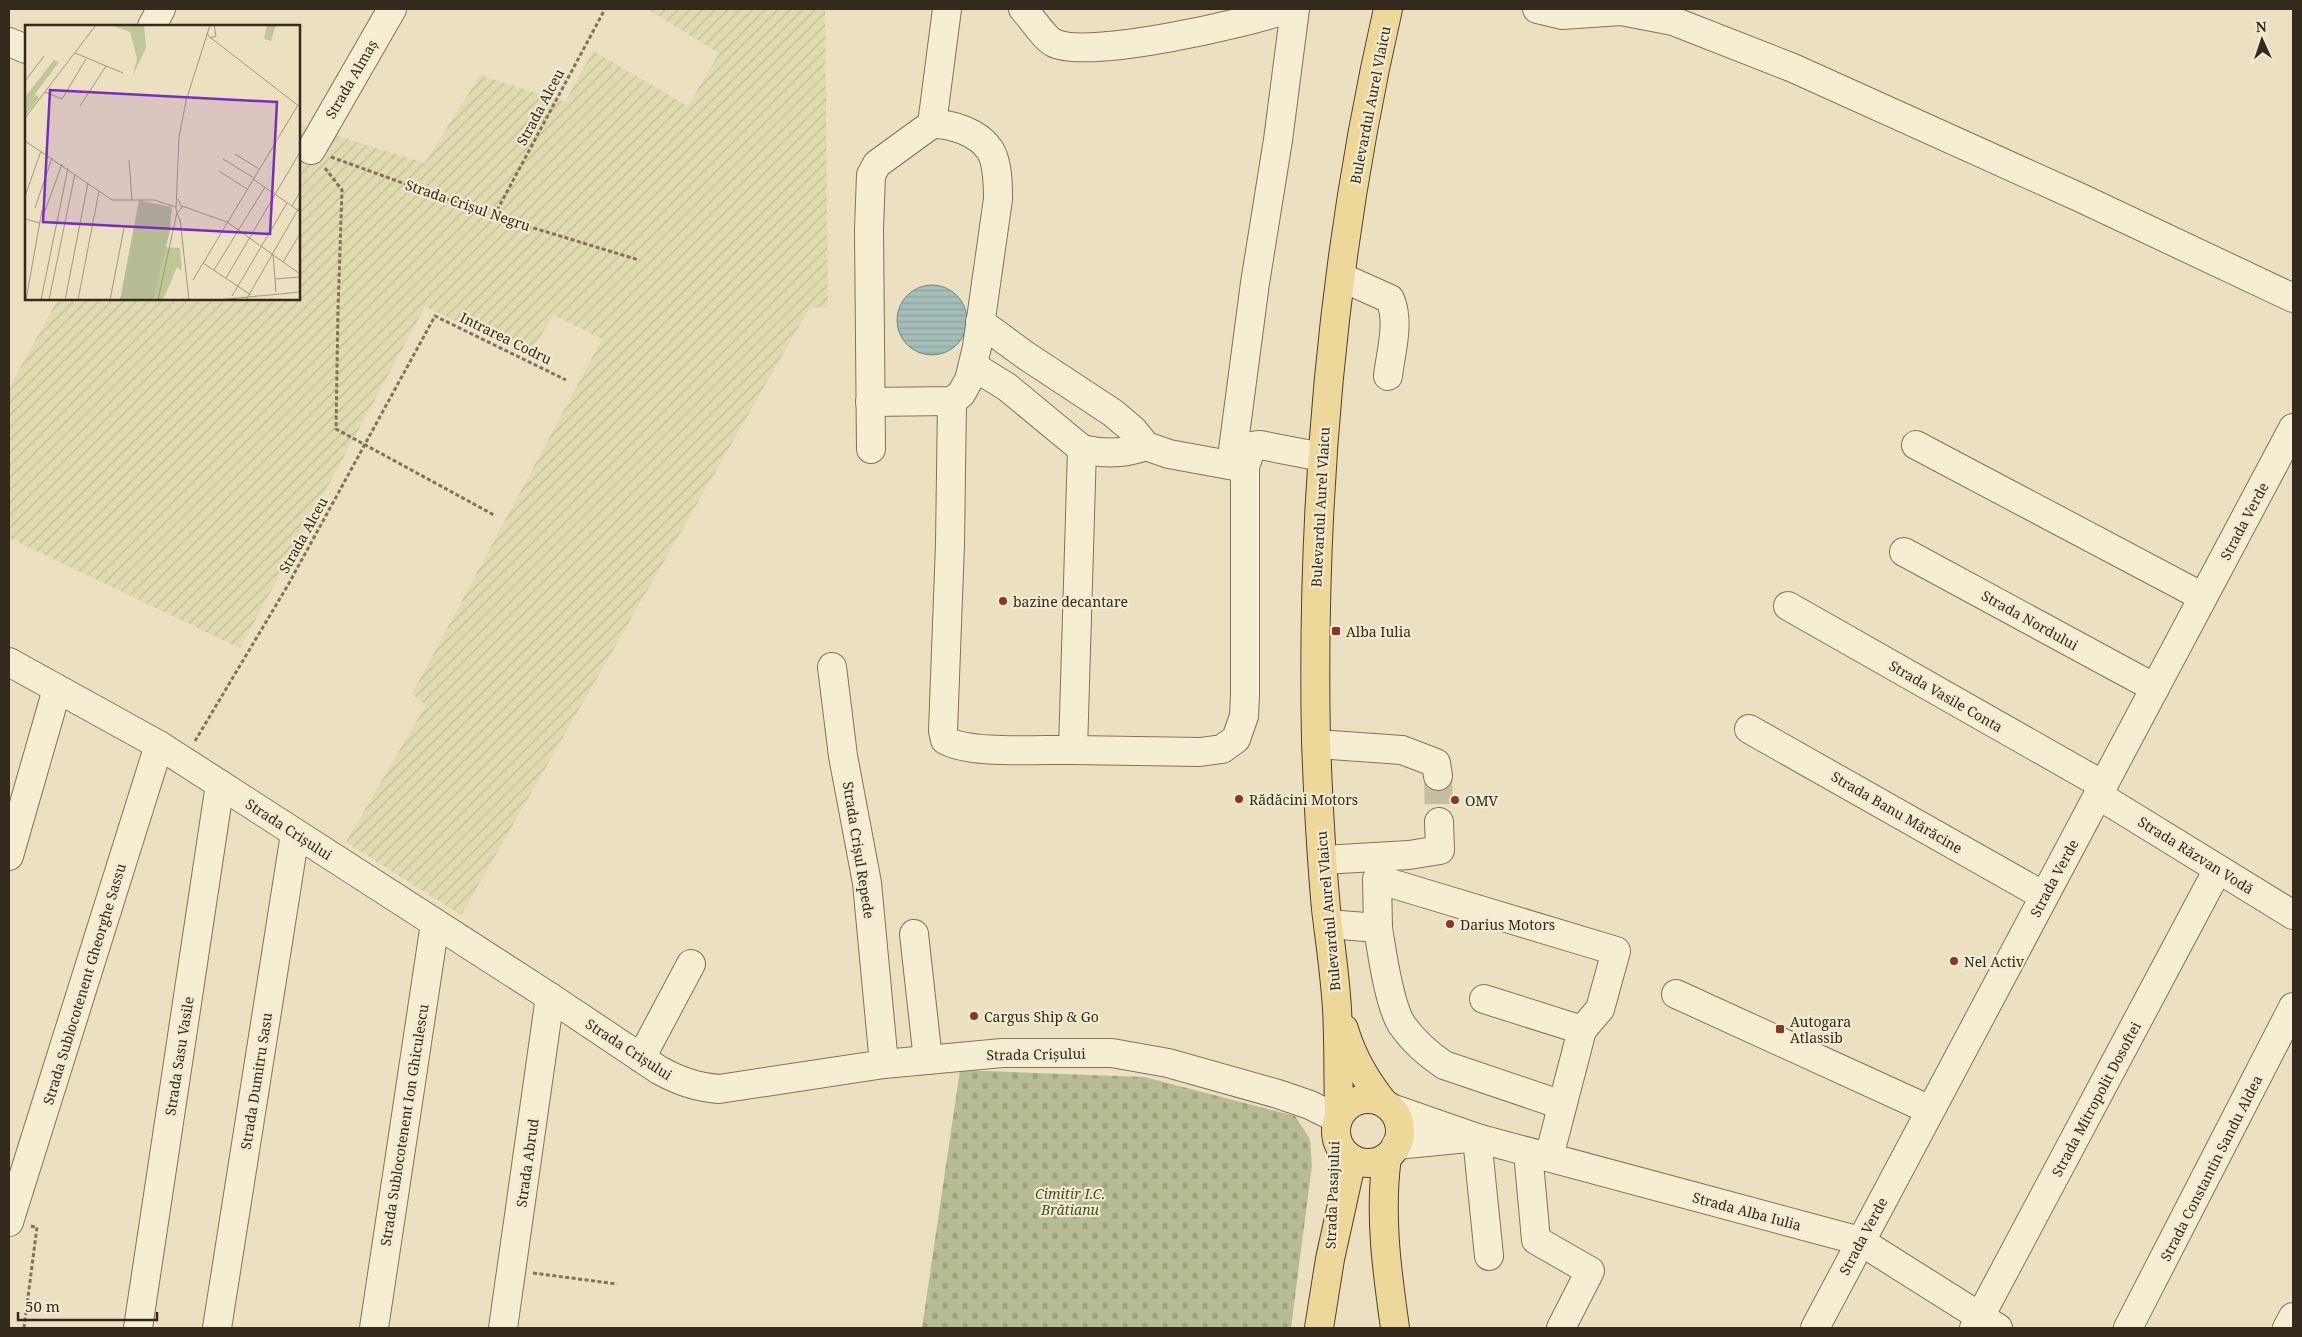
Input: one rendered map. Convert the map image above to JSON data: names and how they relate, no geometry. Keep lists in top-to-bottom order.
{
  "streets": {
    "main road": ["Bulevardul Aurel Vlaicu", "Strada Pasajului"],
    "street": [
      "Strada Almaș",
      "Strada Verde",
      "Strada Nordului",
      "Strada Vasile Conta",
      "Strada Banu Mărăcine",
      "Strada Crișului",
      "Strada Crișul Repede",
      "Strada Răzvan Vodă",
      "Strada Sublocotenent Gheorghe Sassu",
      "Strada Sasu Vasile",
      "Strada Dumitru Sasu",
      "Strada Mitropolit Dosoftei",
      "Strada Sublocotenent Ion Ghiculescu",
      "Strada Abrud",
      "Strada Constantin Sandu Aldea",
      "Strada Alba Iulia"
    ],
    "path": ["Strada Alceu", "Strada Crișul Negru", "Intrarea Codru"]
  },
  "crossings": [
    ["Strada Almaș", "Strada Crișul Negru"],
    ["Bulevardul Aurel Vlaicu", "Strada Crișului"],
    ["Bulevardul Aurel Vlaicu", "Strada Pasajului"],
    ["Bulevardul Aurel Vlaicu", "Strada Alba Iulia"],
    ["Strada Alceu", "Strada Crișul Negru"],
    ["Strada Alceu", "Intrarea Codru"],
    ["Strada Alceu", "Strada Crișului"],
    ["Strada Verde", "Strada Nordului"],
    ["Strada Verde", "Strada Vasile Conta"],
    ["Strada Verde", "Strada Banu Mărăcine"],
    ["Strada Verde", "Strada Răzvan Vodă"],
    ["Strada Verde", "Strada Alba Iulia"],
    ["Strada Vasile Conta", "Strada Răzvan Vodă"],
    ["Strada Crișului", "Strada Crișul Repede"],
    ["Strada Crișului", "Strada Sublocotenent Gheorghe Sassu"],
    ["Strada Crișului", "Strada Sasu Vasile"],
    ["Strada Crișului", "Strada Dumitru Sasu"],
    ["Strada Crișului", "Strada Sublocotenent Ion Ghiculescu"],
    ["Strada Crișului", "Strada Abrud"],
    ["Strada Crișului", "Strada Pasajului"],
    ["Strada Crișului", "Strada Alba Iulia"],
    ["Strada Răzvan Vodă", "Strada Mitropolit Dosoftei"],
    ["Strada Mitropolit Dosoftei", "Strada Alba Iulia"],
    ["Strada Pasajului", "Strada Alba Iulia"]
  ],
  "parks": ["Cimitir I.C. Brătianu"],
  "places": {
    "other": [
      "bazine decantare",
      "Rădăcini Motors",
      "OMV",
      "Darius Motors",
      "Nel Activ",
      "Cargus Ship & Go"
    ],
    "transit": ["Alba Iulia", "Autogara Atlassib"]
  },
  "scale_bar": "50 m",
  "north": "top"
}
